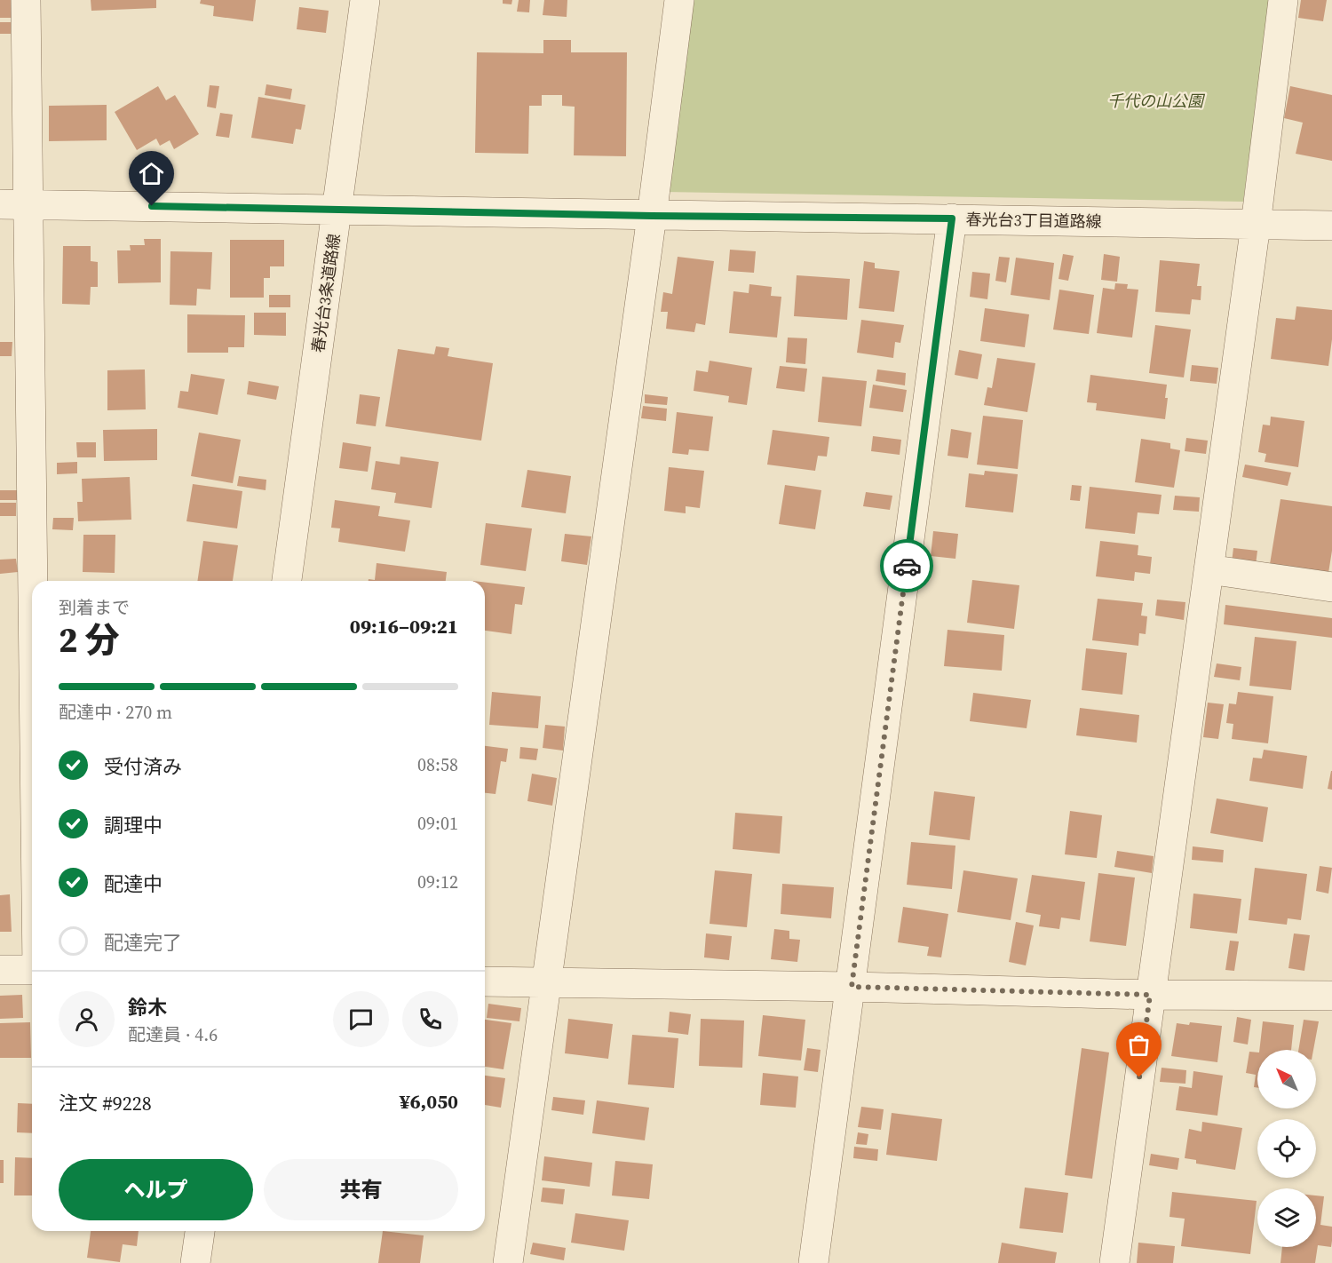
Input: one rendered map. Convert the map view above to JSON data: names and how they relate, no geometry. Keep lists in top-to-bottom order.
{
  "streets": {
    "street": ["春光台3丁目道路線", "春光台3条道路線"]
  },
  "crossings": [
    ["春光台3丁目道路線", "春光台3条道路線"]
  ],
  "parks": ["千代の山公園"],
  "north": "top left",
  "page": {
    "heading": ["2 分", "到着まで", "09:16–09:21"],
    "panel": [
      "鈴木",
      "配達員 · 4.6",
      "注文 #9228",
      "¥6,050"
    ],
    "bar": "配達中 · 270 m",
    "list": [
      ["受付済み", "08:58"],
      ["調理中", "09:01"],
      ["配達中", "09:12"],
      "配達完了"
    ],
    "buttons": ["ヘルプ", "共有"]
  }
}
